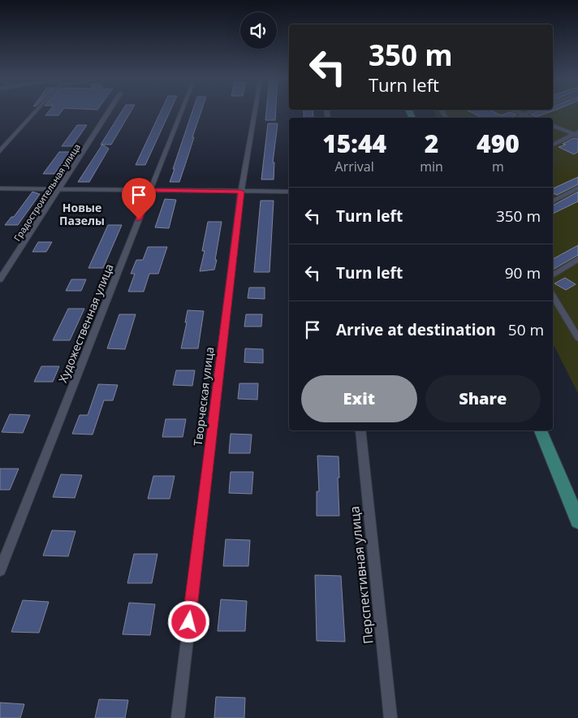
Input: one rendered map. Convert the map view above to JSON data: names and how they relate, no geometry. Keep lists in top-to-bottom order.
{
  "streets": {
    "street": [
      "Градостроительная улица",
      "Художественная улица",
      "Творческая улица",
      "Перспективная улица"
    ]
  },
  "districts": ["Новые Пазелы"],
  "page": {
    "turn": ["350 m", "Turn left"],
    "eta": [
      "15:44",
      "Arrival",
      "2",
      "min",
      "490",
      "m"
    ],
    "list": [
      {
        "name": "Turn left",
        "value": "350 m"
      },
      {
        "name": "Turn left",
        "value": "90 m"
      },
      {
        "name": "Arrive at destination",
        "value": "50 m"
      }
    ],
    "buttons": ["Exit", "Share"]
  }
}
